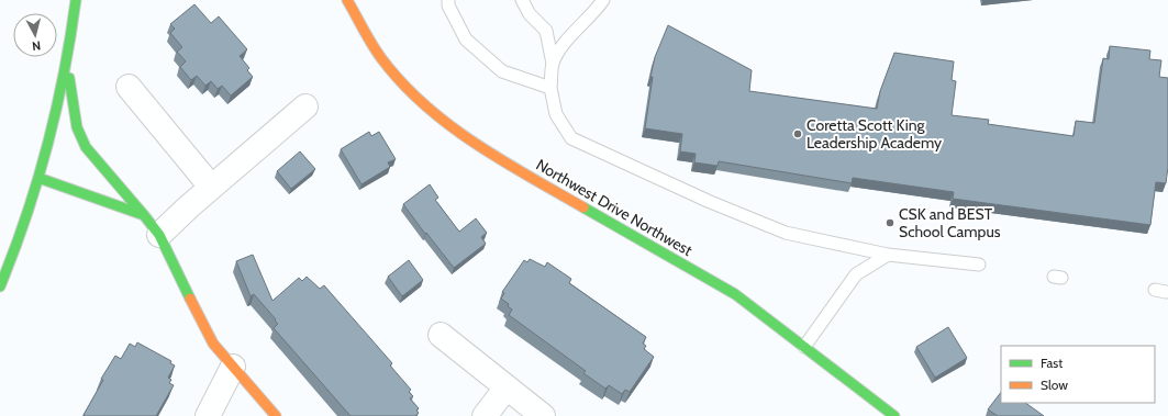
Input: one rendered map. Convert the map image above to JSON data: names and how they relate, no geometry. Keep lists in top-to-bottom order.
{
  "streets": {
    "street": ["Northwest Drive Northwest"]
  },
  "places": ["Coretta Scott King Leadership Academy", "CSK and BEST School Campus"],
  "legend": ["Fast", "Slow"],
  "north": "bottom"
}
